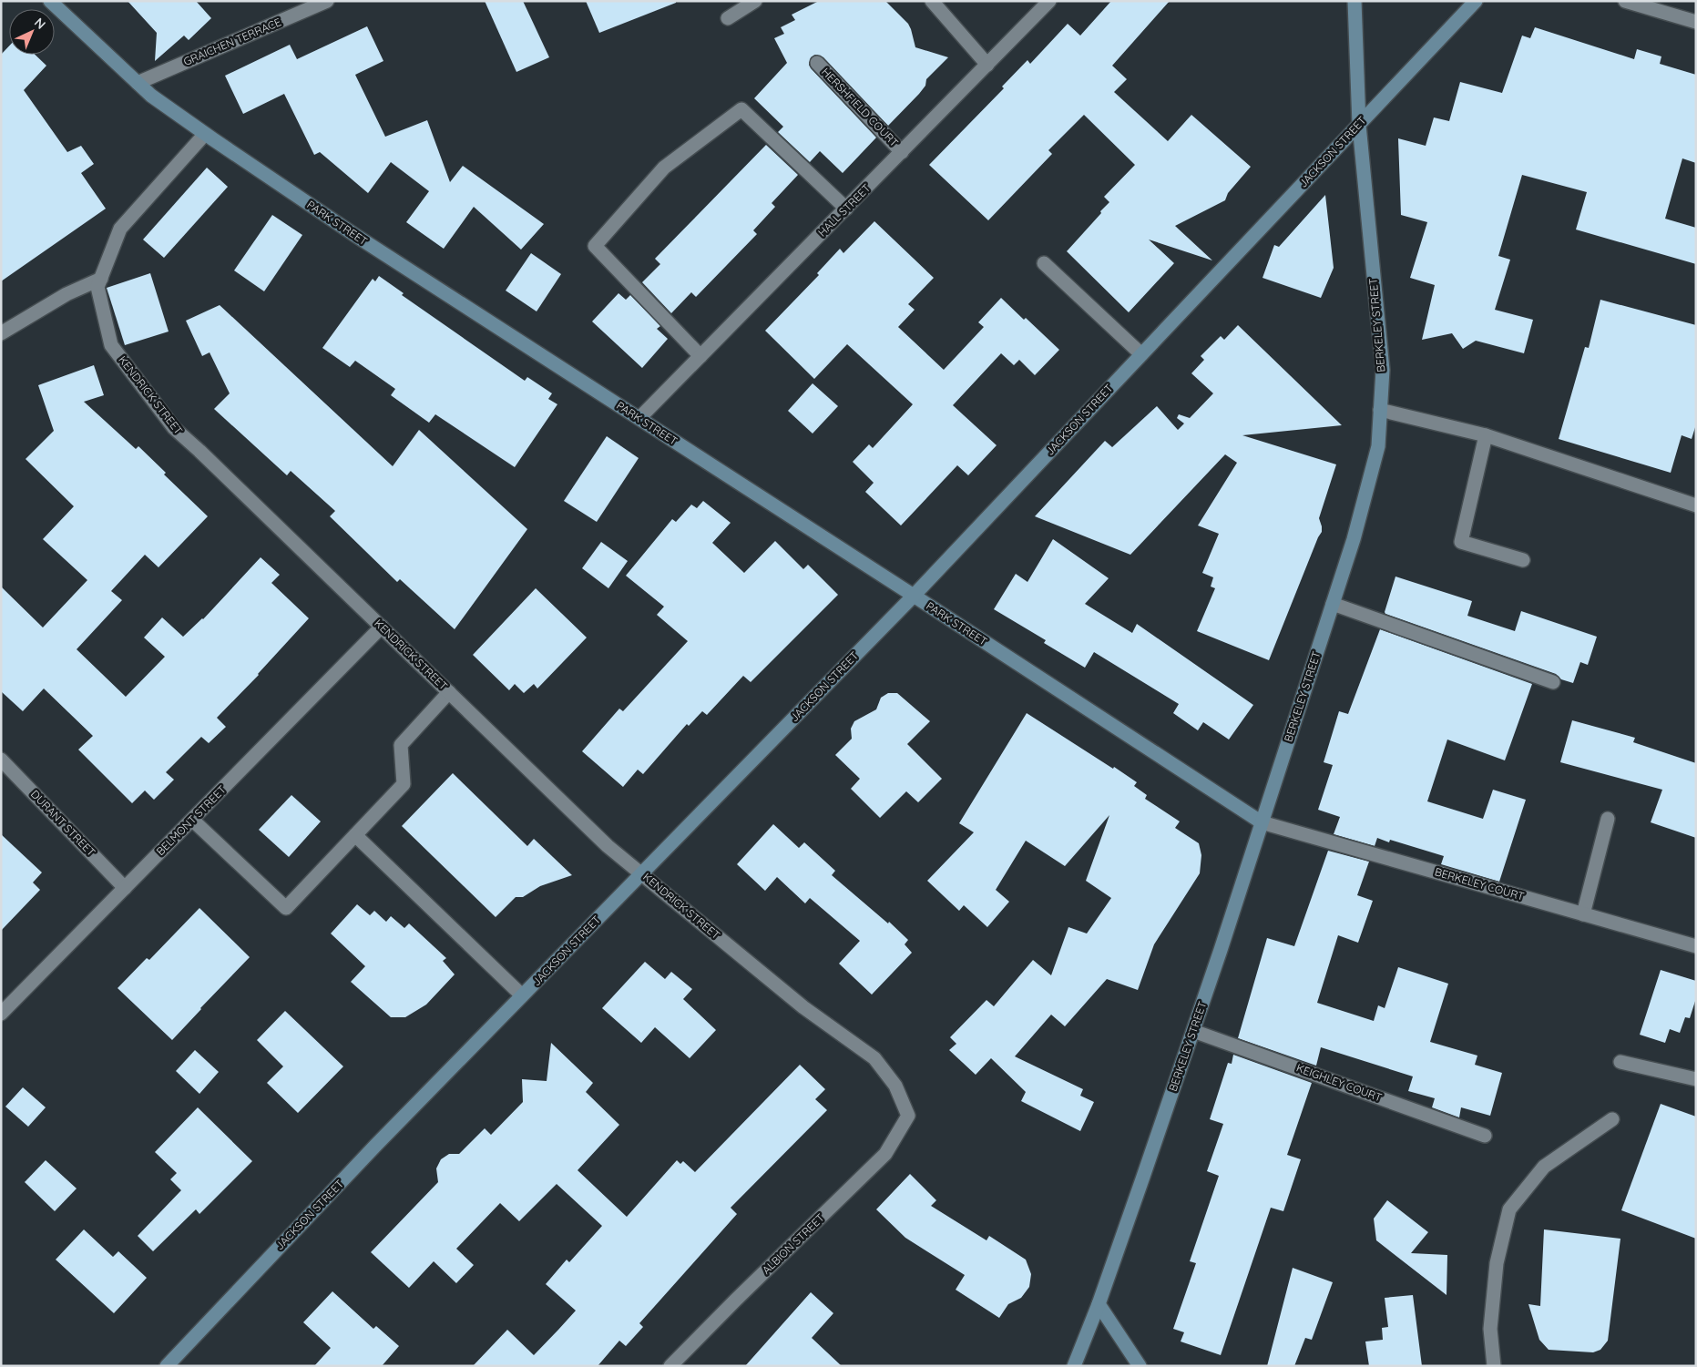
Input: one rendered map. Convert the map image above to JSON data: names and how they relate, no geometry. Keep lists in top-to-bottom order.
{
  "streets": {
    "main road": ["JACKSON STREET", "PARK STREET", "BERKELEY STREET"],
    "street": [
      "GRAICHEN TERRACE",
      "HERSHFIELD COURT",
      "HALL STREET",
      "KENDRICK STREET",
      "BELMONT STREET",
      "DURANT STREET",
      "BERKELEY COURT",
      "KEIGHLEY COURT",
      "ALBION STREET"
    ]
  },
  "crossings": [
    ["GRAICHEN TERRACE", "PARK STREET"],
    ["HERSHFIELD COURT", "HALL STREET"],
    ["JACKSON STREET", "PARK STREET"],
    ["JACKSON STREET", "BERKELEY STREET"],
    ["JACKSON STREET", "KENDRICK STREET"],
    ["HALL STREET", "PARK STREET"],
    ["PARK STREET", "BERKELEY STREET"],
    ["PARK STREET", "KENDRICK STREET"],
    ["PARK STREET", "BERKELEY COURT"],
    ["BERKELEY STREET", "BERKELEY COURT"],
    ["BERKELEY STREET", "KEIGHLEY COURT"],
    ["KENDRICK STREET", "BELMONT STREET"],
    ["KENDRICK STREET", "ALBION STREET"],
    ["BELMONT STREET", "DURANT STREET"]
  ],
  "north": "top right"
}
